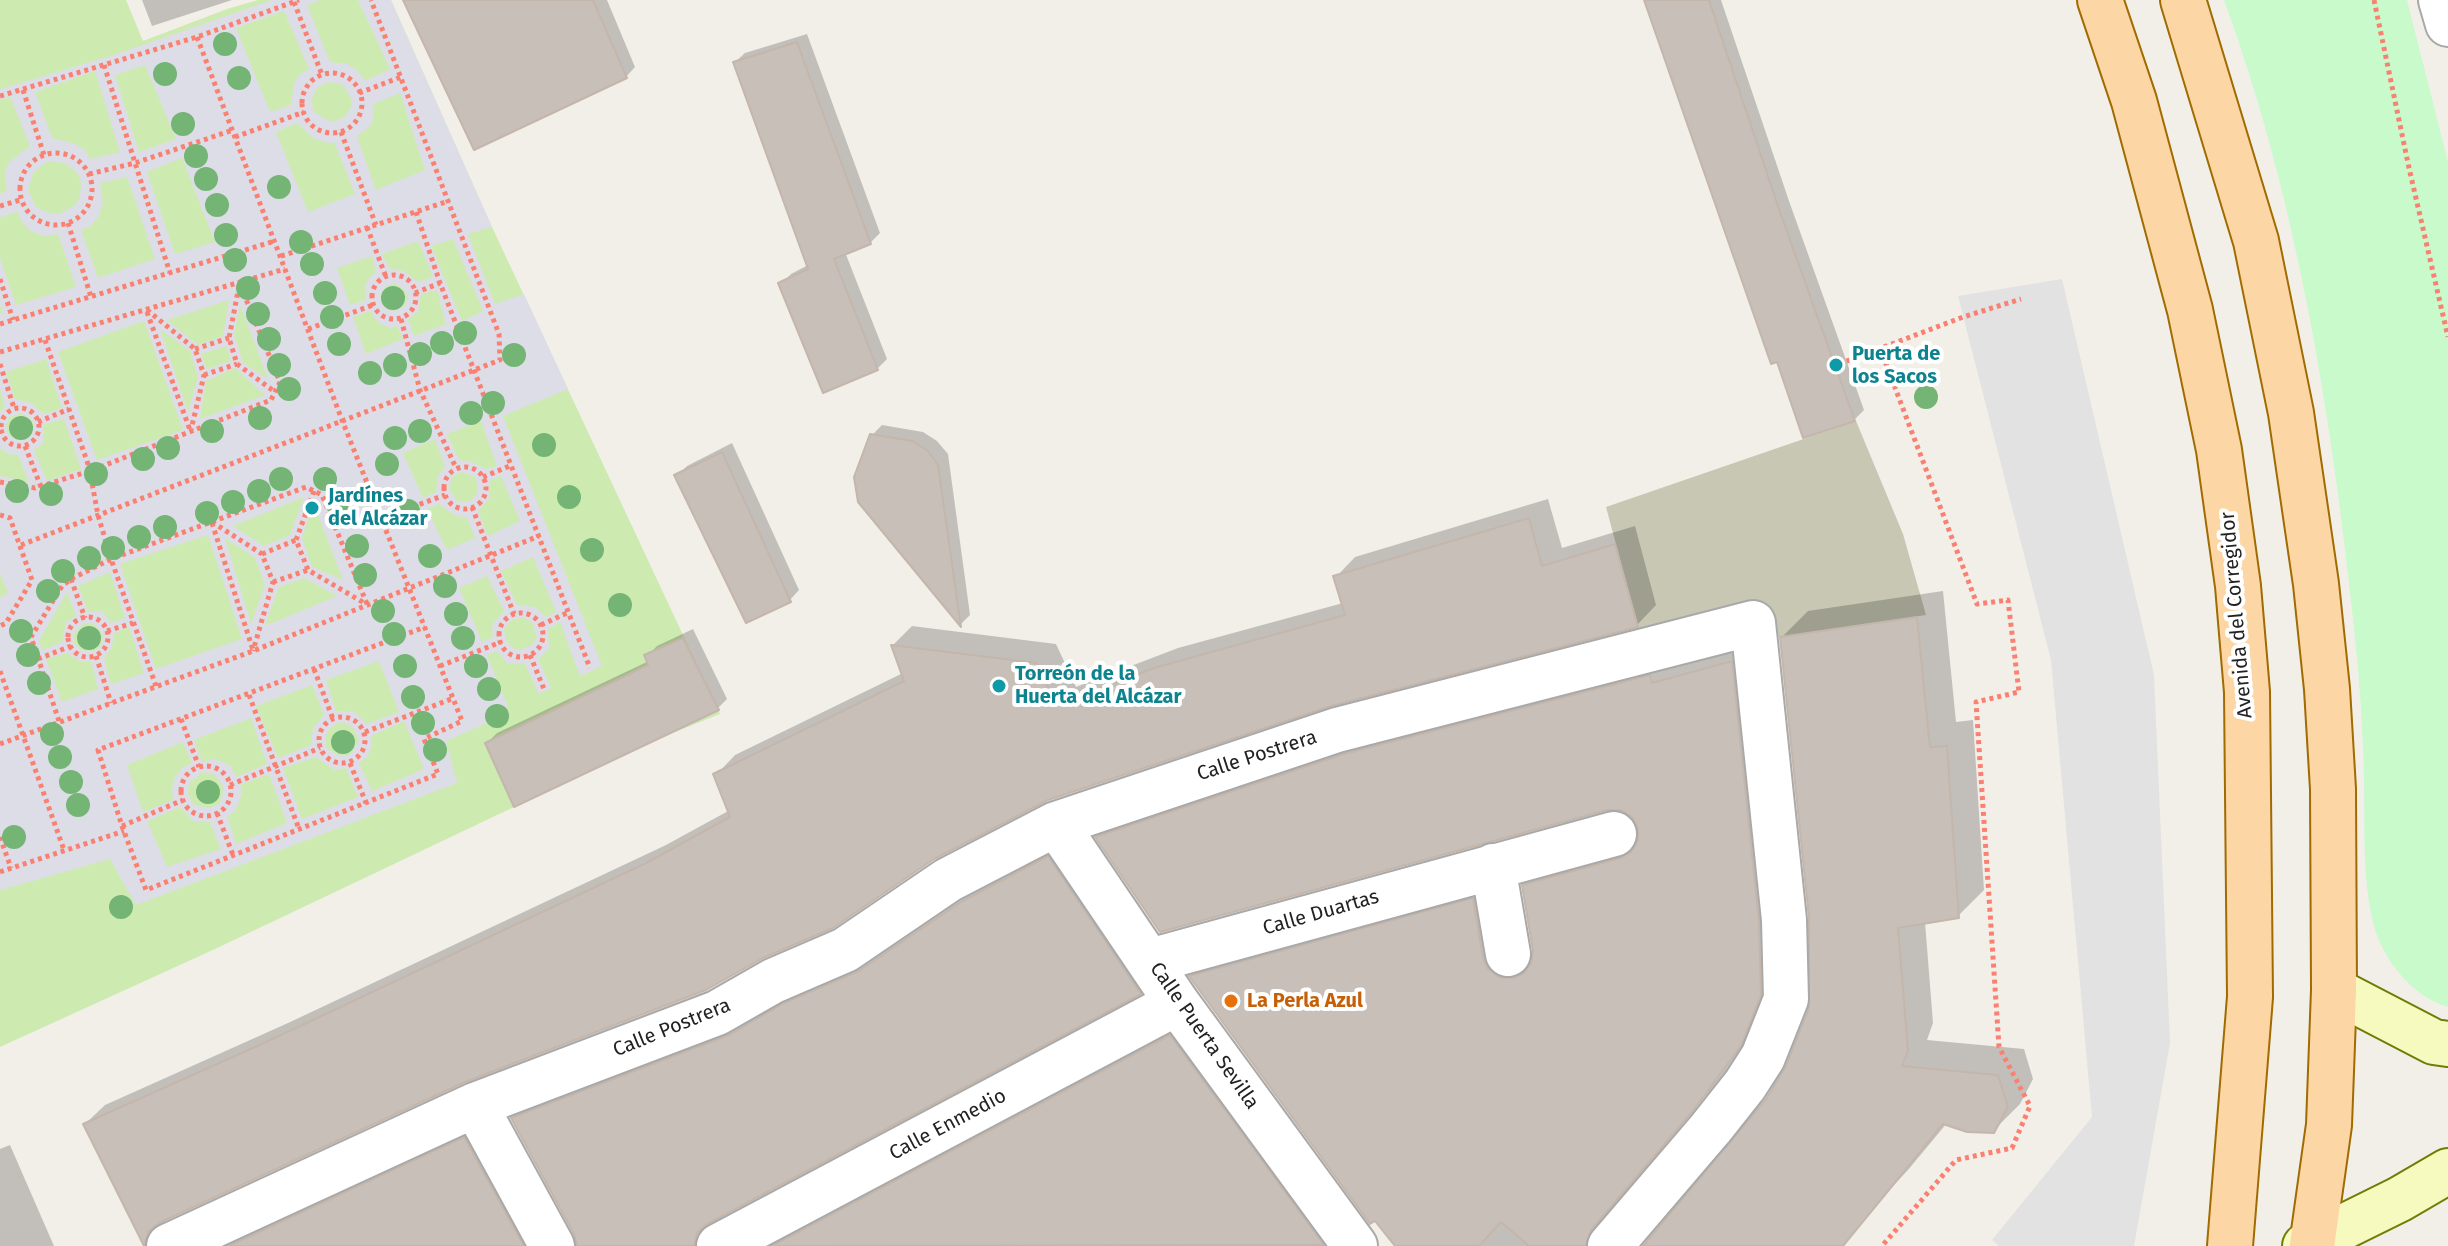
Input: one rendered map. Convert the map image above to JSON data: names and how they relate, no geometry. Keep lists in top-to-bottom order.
{
  "streets": {
    "main road": ["Avenida del Corregidor"],
    "street": [
      "Calle Postrera",
      "Calle Duartas",
      "Calle Puerta Sevilla",
      "Calle Enmedio"
    ]
  },
  "crossings": [
    ["Calle Postrera", "Calle Puerta Sevilla"],
    ["Calle Duartas", "Calle Puerta Sevilla"],
    ["Calle Puerta Sevilla", "Calle Enmedio"]
  ],
  "places": [
    "Puerta de los Sacos",
    "Jardínes del Alcázar",
    "Torreón de la Huerta del Alcázar",
    "La Perla Azul"
  ]
}
